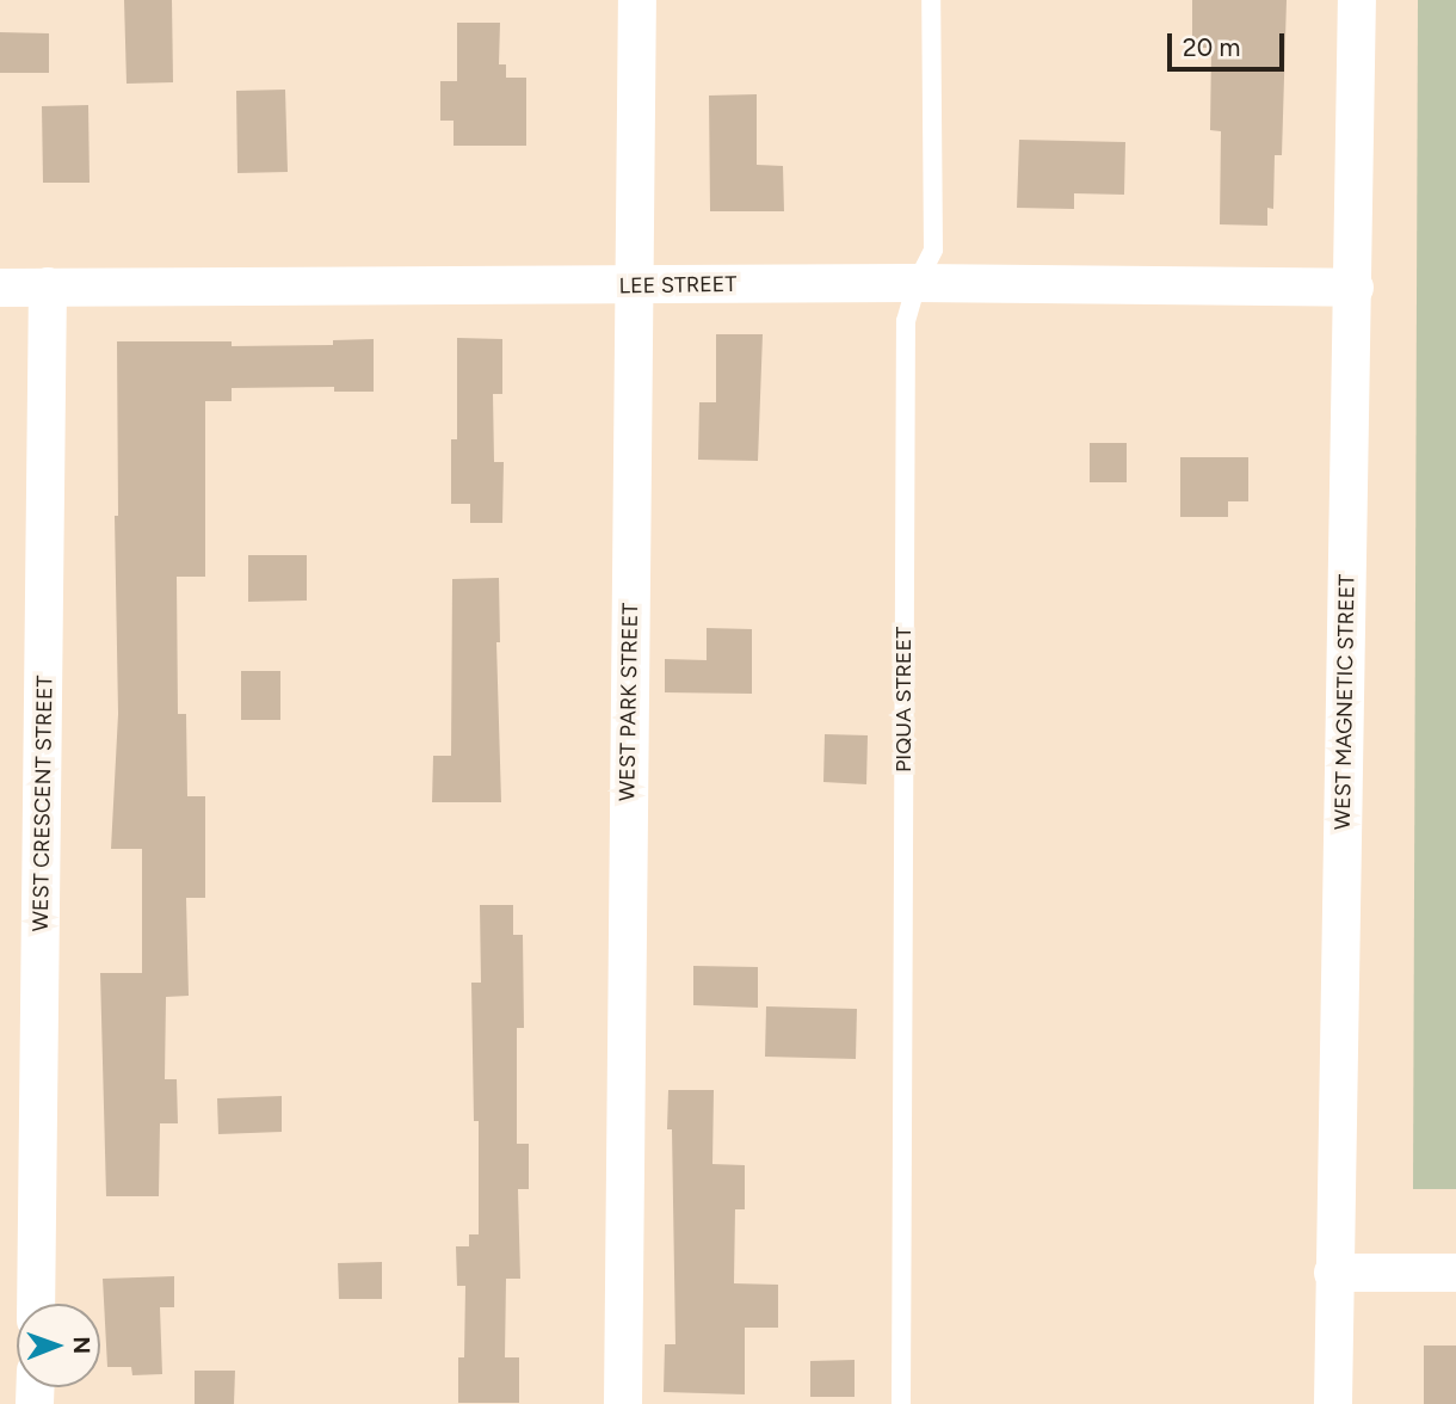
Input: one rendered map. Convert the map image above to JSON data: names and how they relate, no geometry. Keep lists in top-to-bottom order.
{
  "streets": {
    "street": [
      "LEE STREET",
      "WEST PARK STREET",
      "WEST MAGNETIC STREET",
      "WEST CRESCENT STREET"
    ],
    "lane": ["PIQUA STREET"]
  },
  "crossings": [
    ["LEE STREET", "PIQUA STREET"],
    ["LEE STREET", "WEST PARK STREET"],
    ["LEE STREET", "WEST MAGNETIC STREET"],
    ["LEE STREET", "WEST CRESCENT STREET"]
  ],
  "scale_bar": "20 m",
  "north": "right"
}
